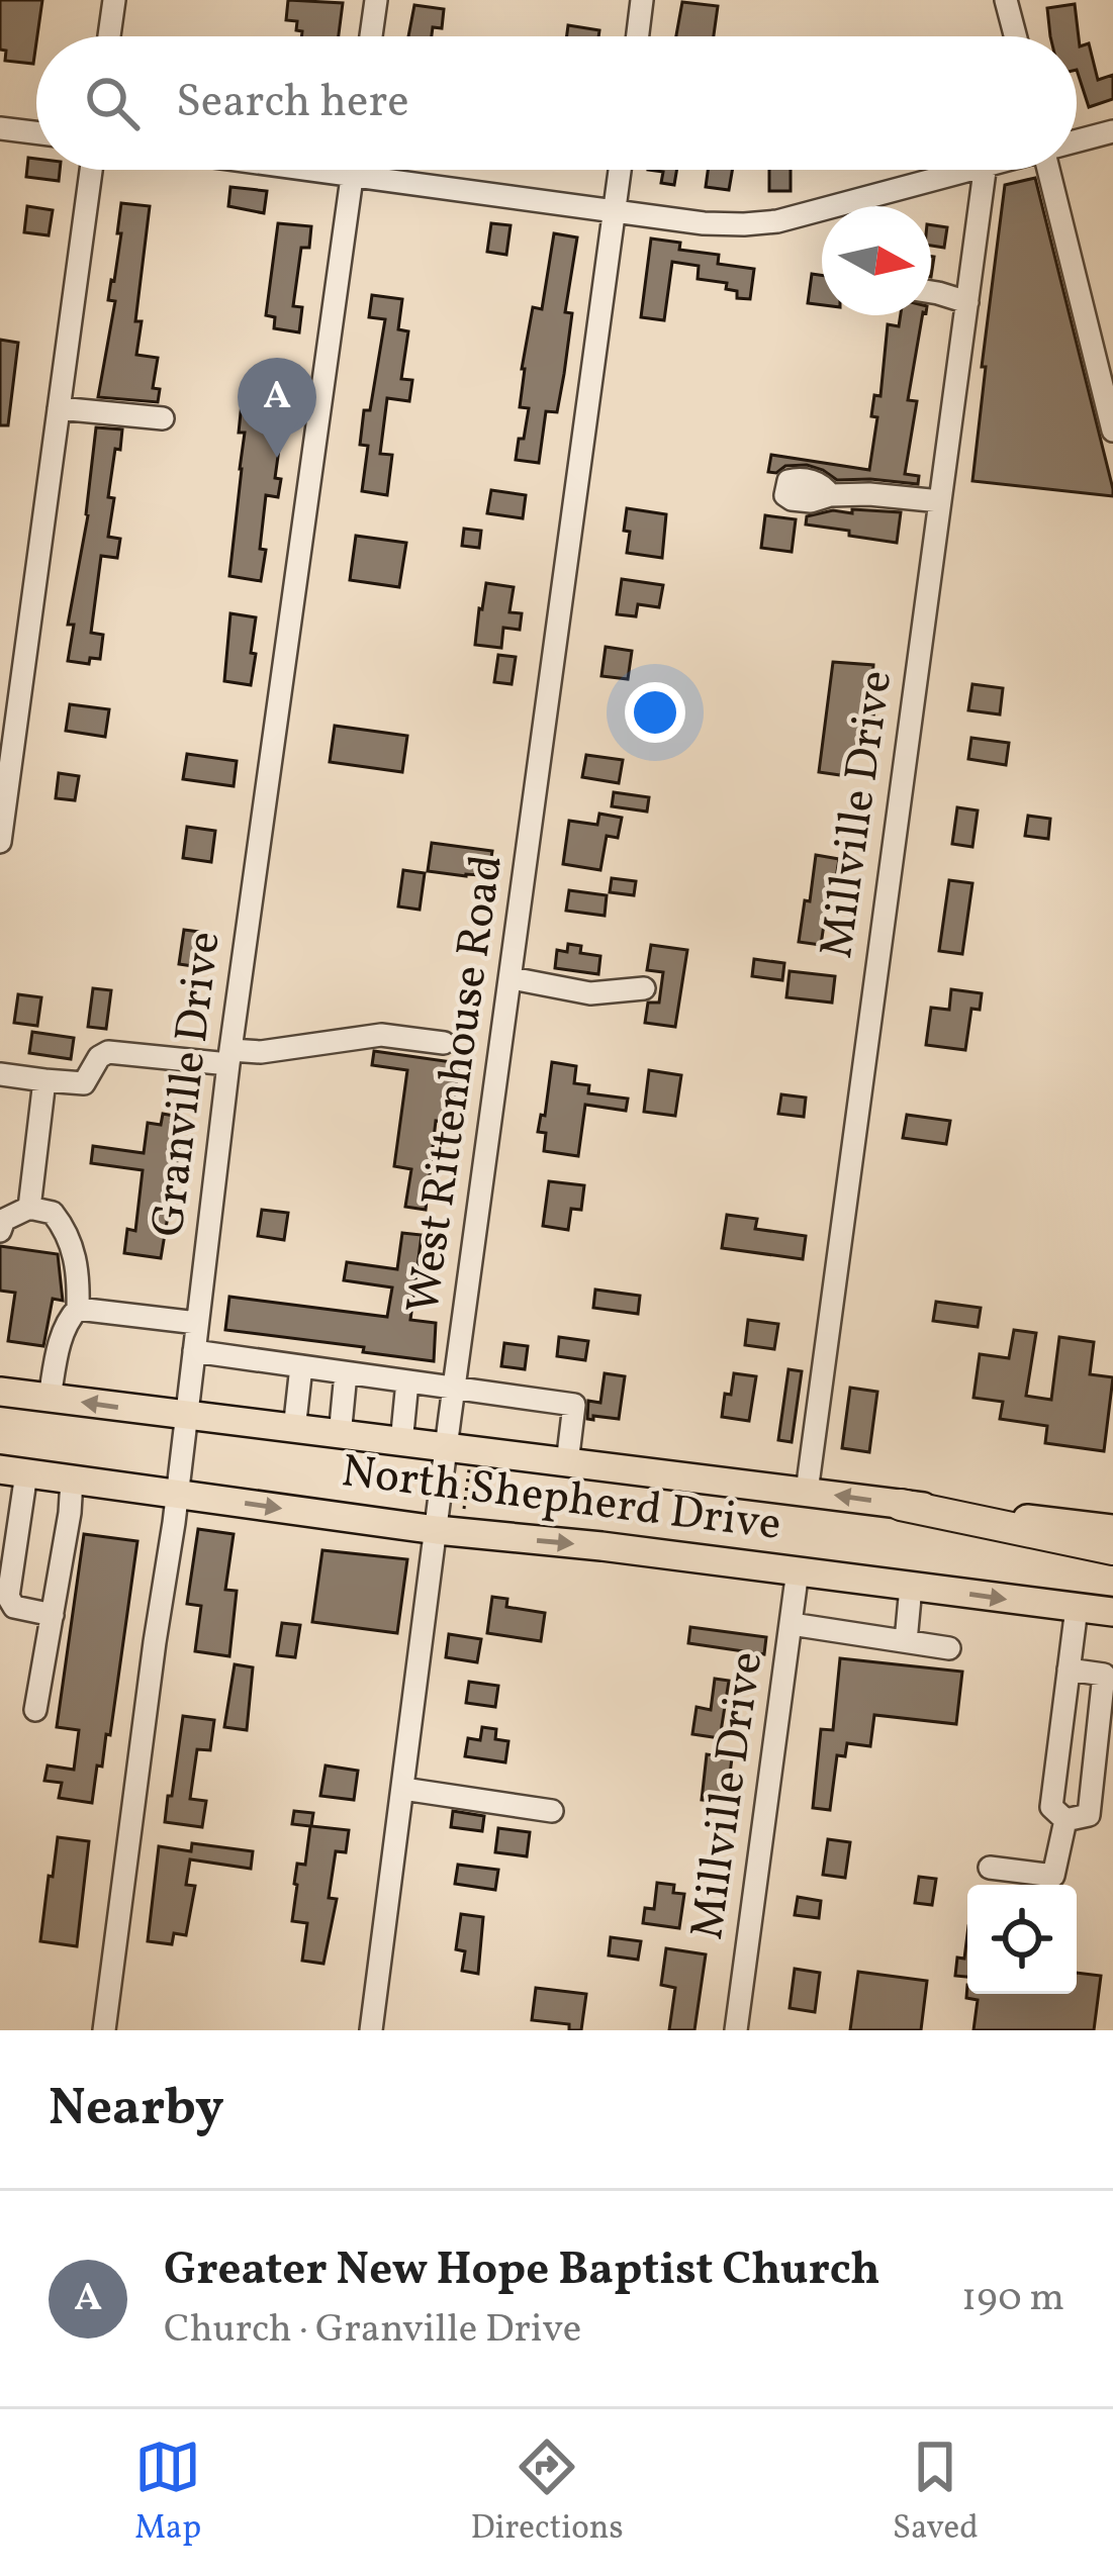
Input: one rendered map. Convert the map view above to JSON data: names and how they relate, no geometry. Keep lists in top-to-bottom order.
{
  "streets": {
    "main road": ["North Shepherd Drive"],
    "street": ["Millville Drive", "Granville Drive", "West Rittenhouse Road"]
  },
  "crossings": [
    ["Millville Drive", "North Shepherd Drive"],
    ["Granville Drive", "North Shepherd Drive"],
    ["West Rittenhouse Road", "North Shepherd Drive"]
  ],
  "north": "right",
  "page": {
    "search": "Search here",
    "pins": "A",
    "heading": "Nearby",
    "list": [
      {
        "mark": "A",
        "name": "Greater New Hope Baptist Church",
        "note": "Church · Granville Drive",
        "value": "190 m"
      }
    ],
    "nav": ["Map", "Directions", "Saved"]
  }
}
